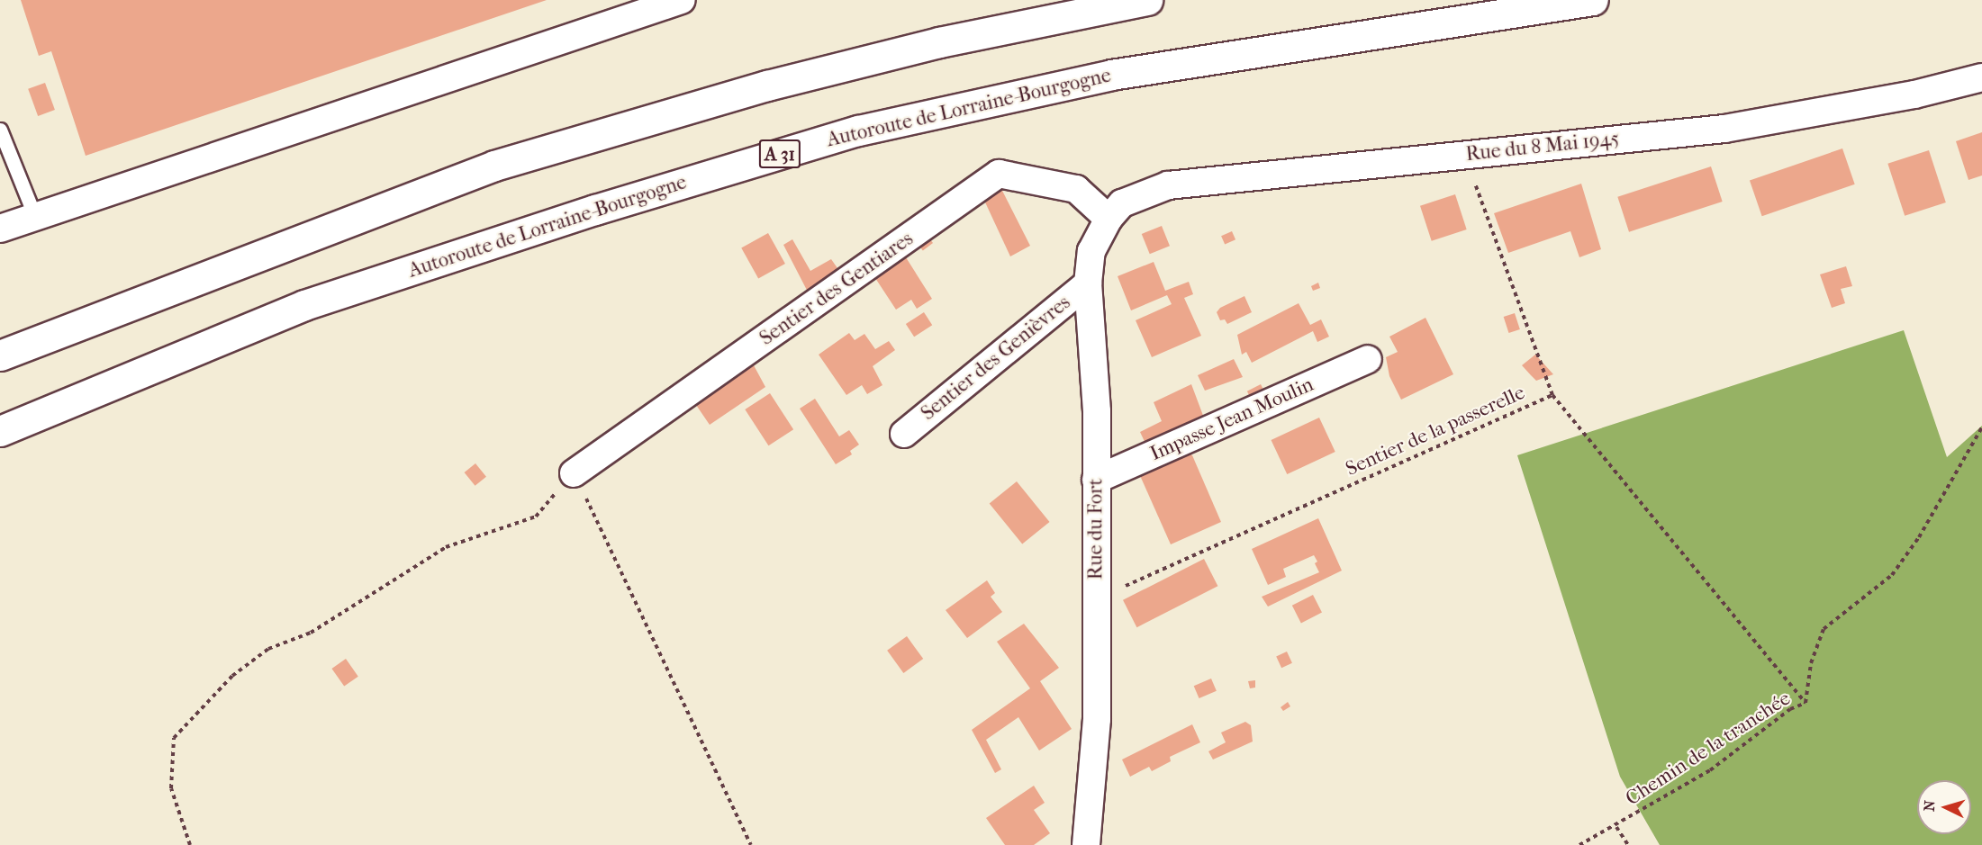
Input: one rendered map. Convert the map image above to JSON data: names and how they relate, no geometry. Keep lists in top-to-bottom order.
{
  "streets": {
    "highway": ["Autoroute de Lorraine-Bourgogne", "A 31"],
    "street": [
      "Rue du 8 Mai 1945",
      "Sentier des Gentiares",
      "Sentier des Genièvres",
      "Impasse Jean Moulin",
      "Rue du Fort"
    ],
    "path": ["Sentier de la passerelle", "Chemin de la tranchée"]
  },
  "crossings": [
    ["Rue du 8 Mai 1945", "Sentier des Gentiares"],
    ["Rue du 8 Mai 1945", "Sentier de la passerelle"],
    ["Rue du 8 Mai 1945", "Rue du Fort"],
    ["Sentier des Gentiares", "Rue du Fort"],
    ["Sentier des Genièvres", "Rue du Fort"],
    ["Impasse Jean Moulin", "Rue du Fort"],
    ["Sentier de la passerelle", "Rue du Fort"]
  ],
  "north": "left"
}
